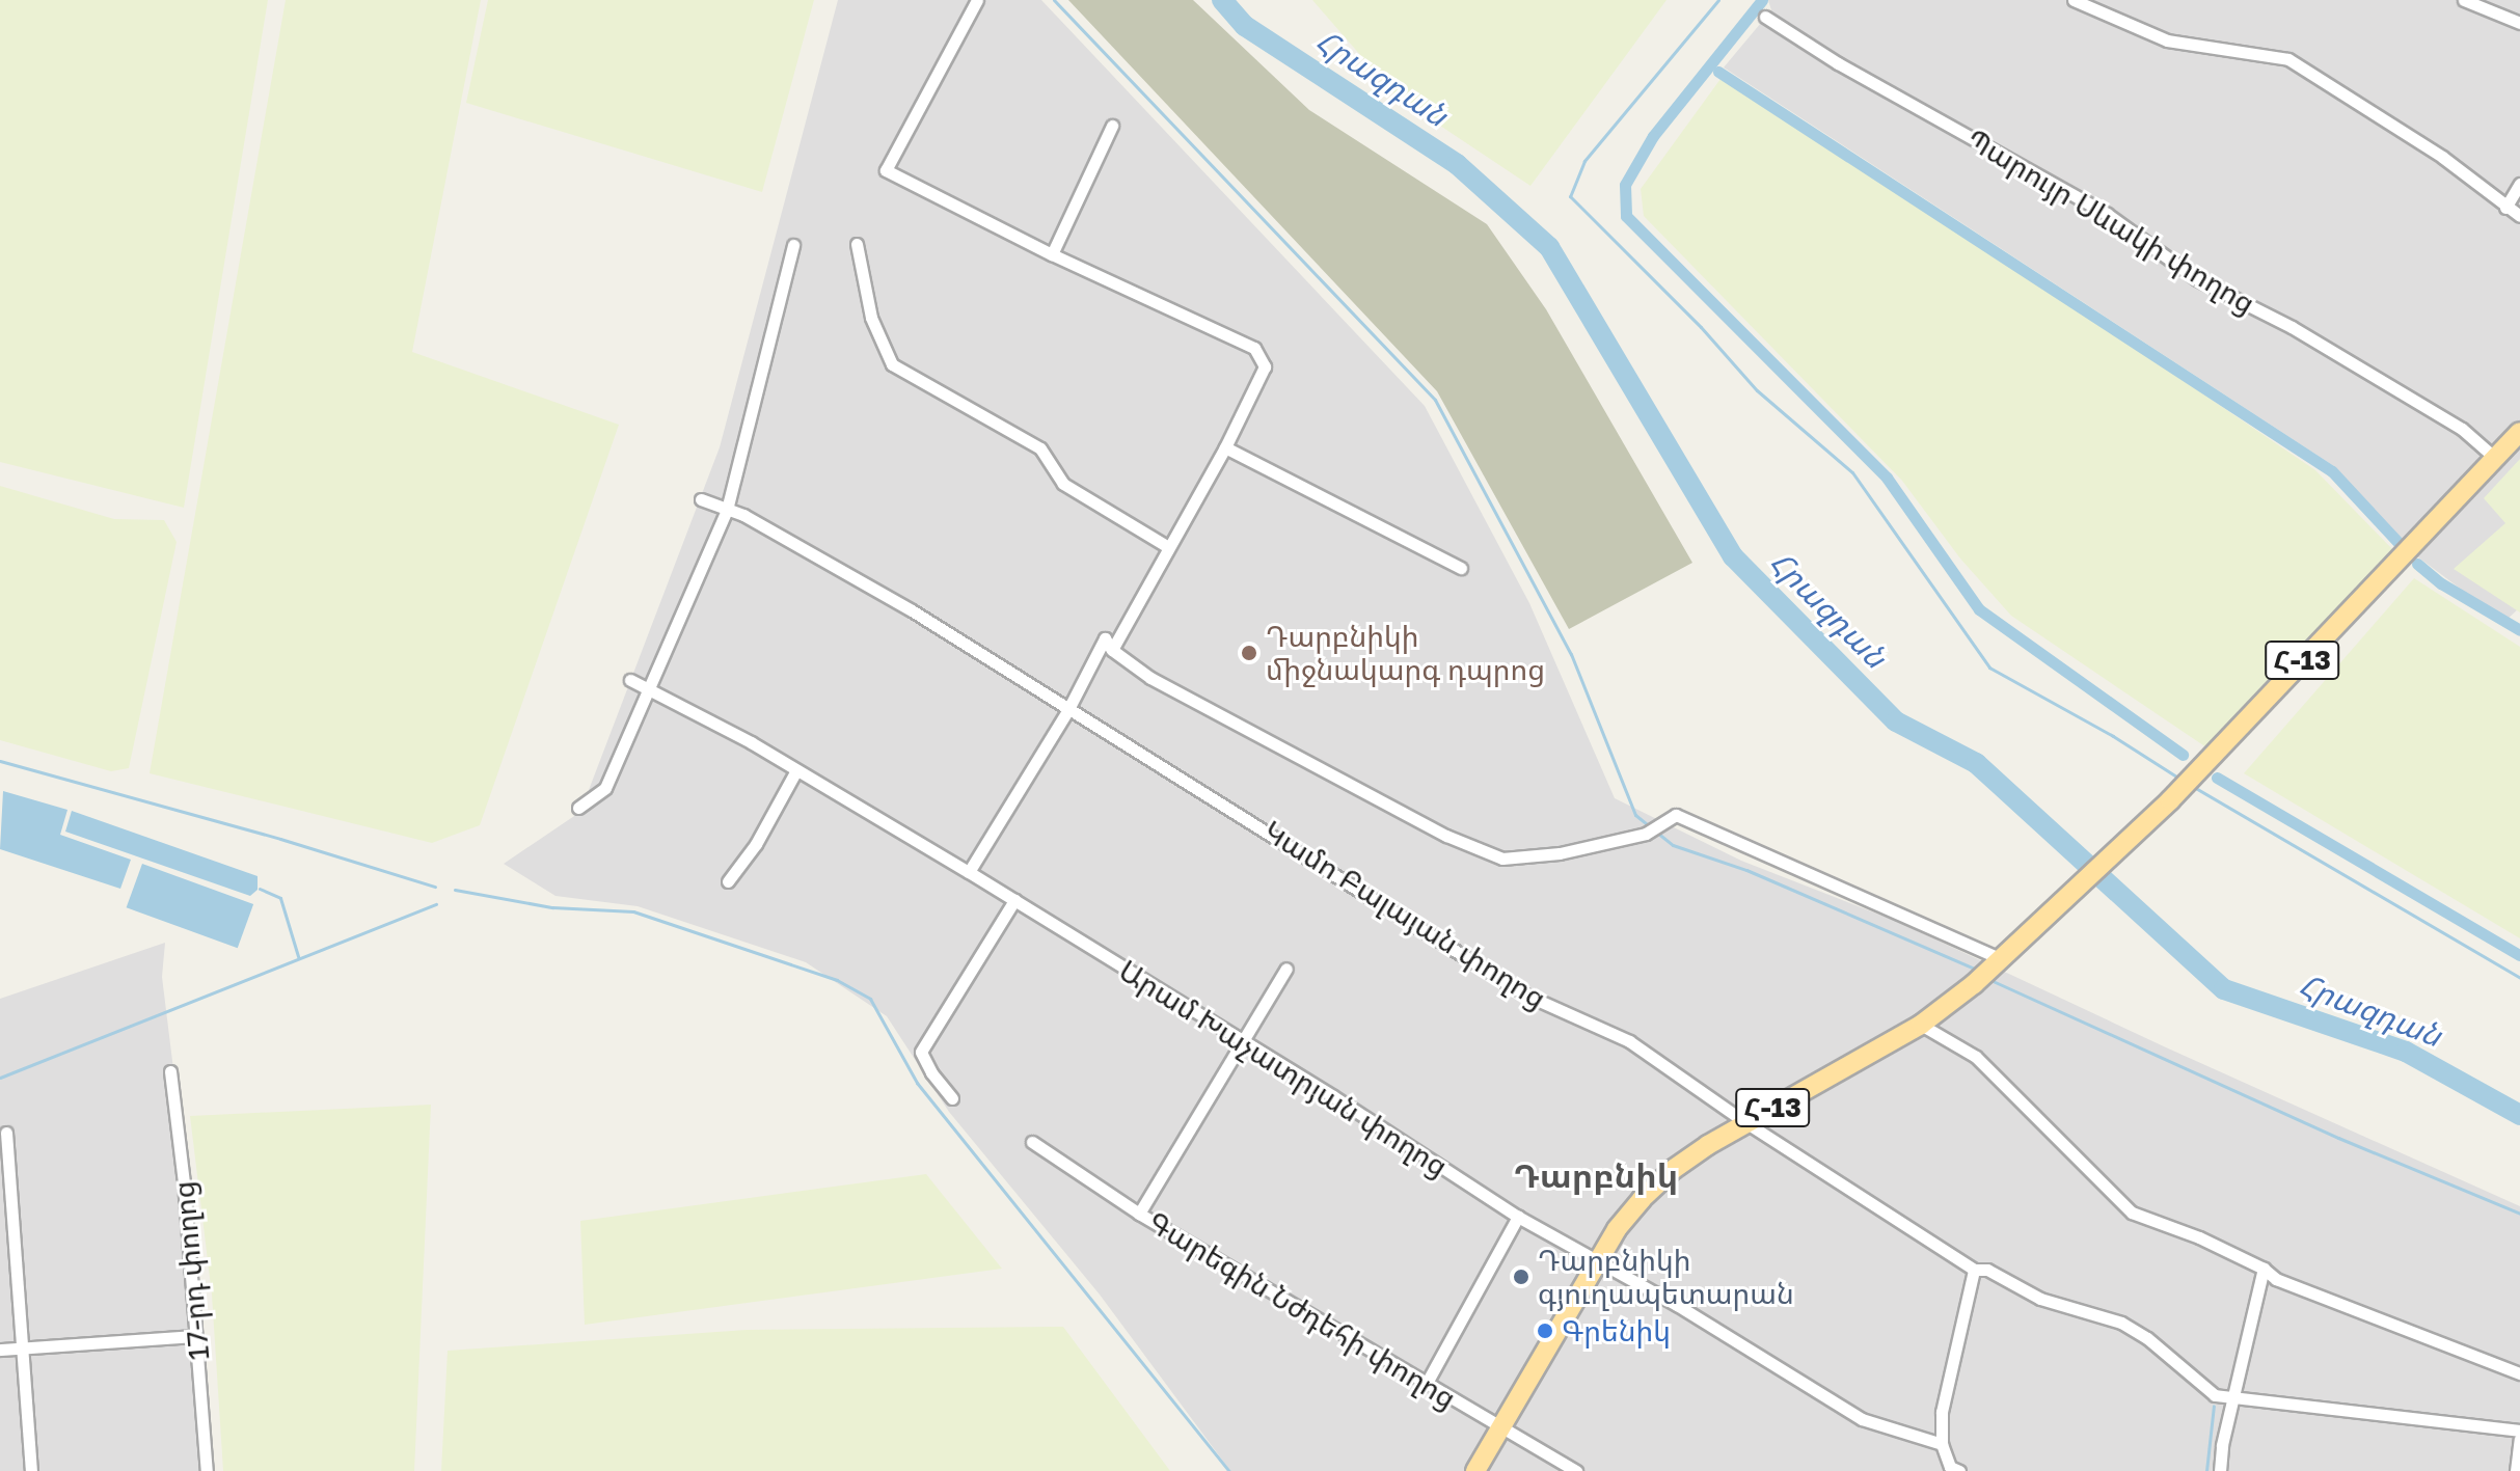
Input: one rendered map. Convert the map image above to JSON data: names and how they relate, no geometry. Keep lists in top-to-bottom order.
{
  "streets": {
    "main road": ["Հ-13"],
    "street": [
      "Պարույր Սևակի փողոց",
      "Կամո Բալայան փողոց",
      "Արամ Խաչատրյան փողոց",
      "17-րդ փողոց",
      "Գարեգին Նժդեհի փողոց"
    ]
  },
  "crossings": [
    ["Պարույր Սևակի փողոց", "Հ-13"],
    ["Հ-13", "Կամո Բալայան փողոց"],
    ["Հ-13", "Արամ Խաչատրյան փողոց"],
    ["Հ-13", "Գարեգին Նժդեհի փողոց"]
  ],
  "districts": ["Դարբնիկ"],
  "water": ["Հրազդան"],
  "places": ["Դարբնիկի միջնակարգ դպրոց", "Դարբնիկի գյուղապետարան", "Գրենիկ"]
}
